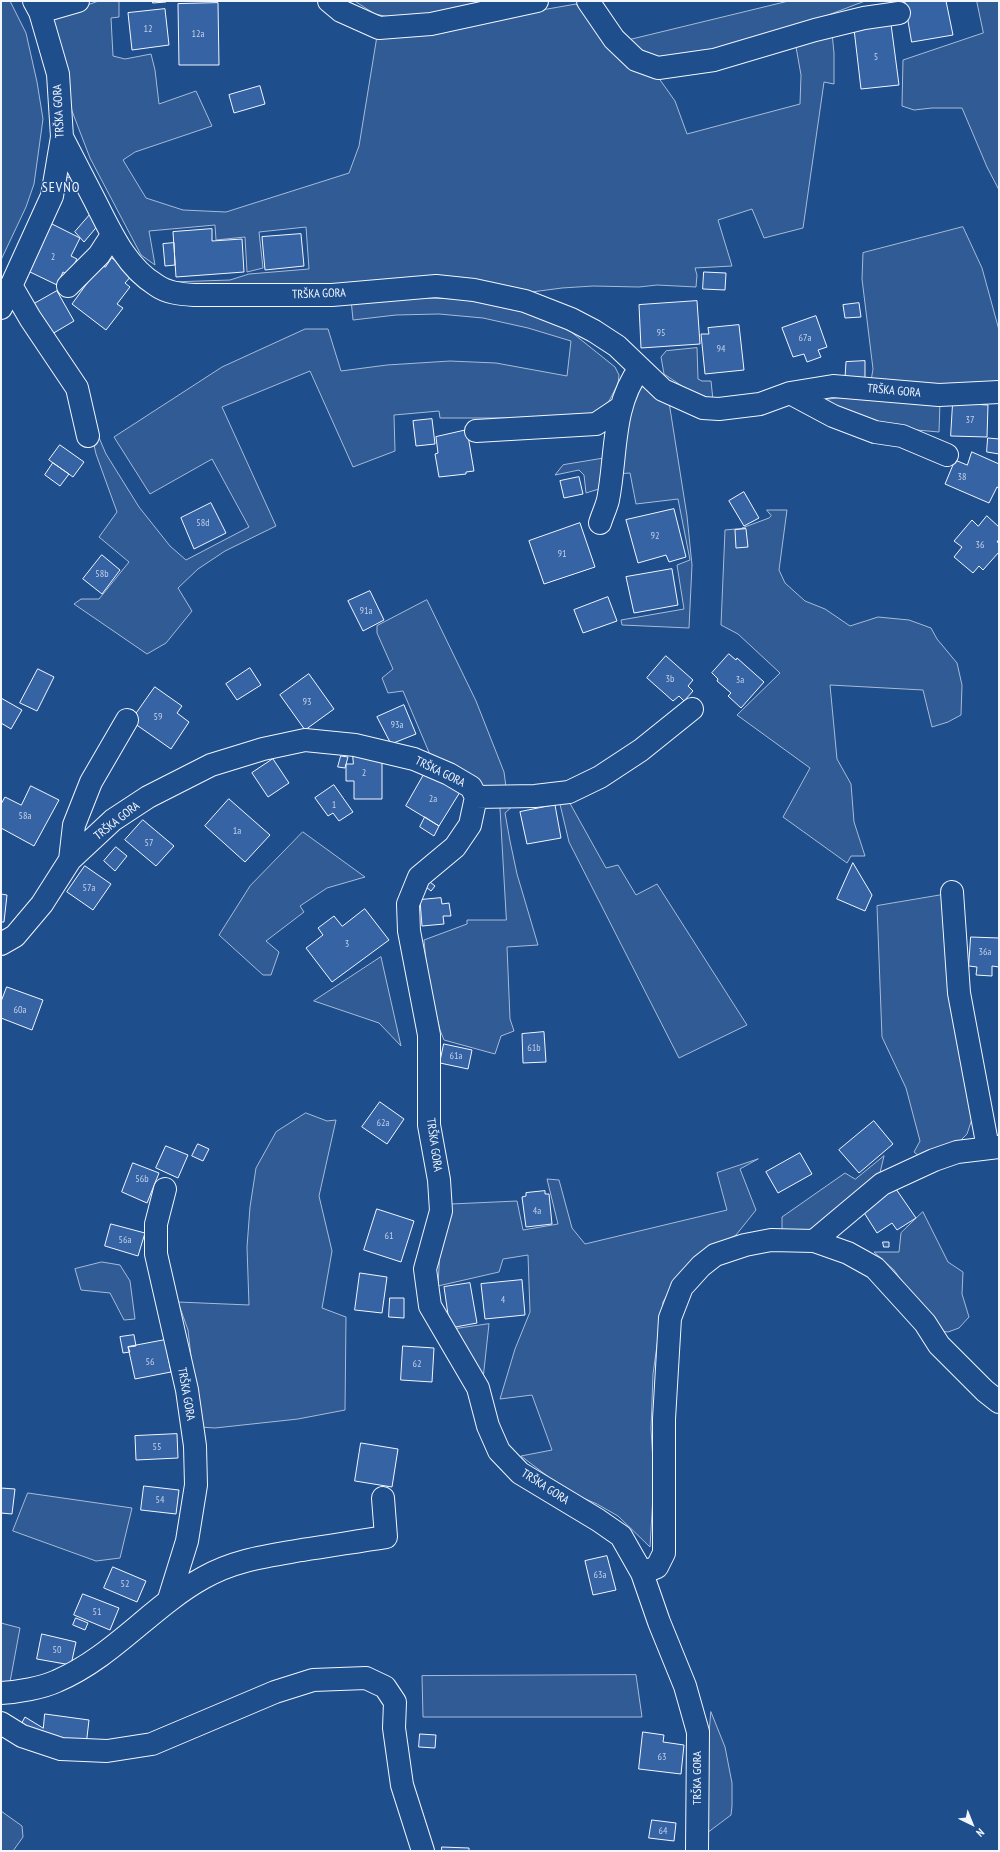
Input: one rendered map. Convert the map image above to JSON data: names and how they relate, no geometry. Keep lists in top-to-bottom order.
{
  "streets": {
    "street": ["TRŠKA GORA"]
  },
  "districts": ["SEVNO"],
  "house_numbers": [
    "12",
    "12a",
    "5",
    "2",
    "95",
    "67a",
    "94",
    "37",
    "38",
    "58d",
    "92",
    "36",
    "91",
    "58b",
    "91a",
    "3b",
    "3a",
    "93",
    "59",
    "93a",
    "2",
    "2a",
    "1",
    "58a",
    "1a",
    "57",
    "57a",
    "3",
    "36a",
    "60a",
    "61b",
    "61a",
    "62a",
    "56b",
    "4a",
    "61",
    "56a",
    "4",
    "56",
    "62",
    "55",
    "54",
    "63a",
    "52",
    "51",
    "50",
    "63",
    "64"
  ],
  "north": "bottom right"
}
